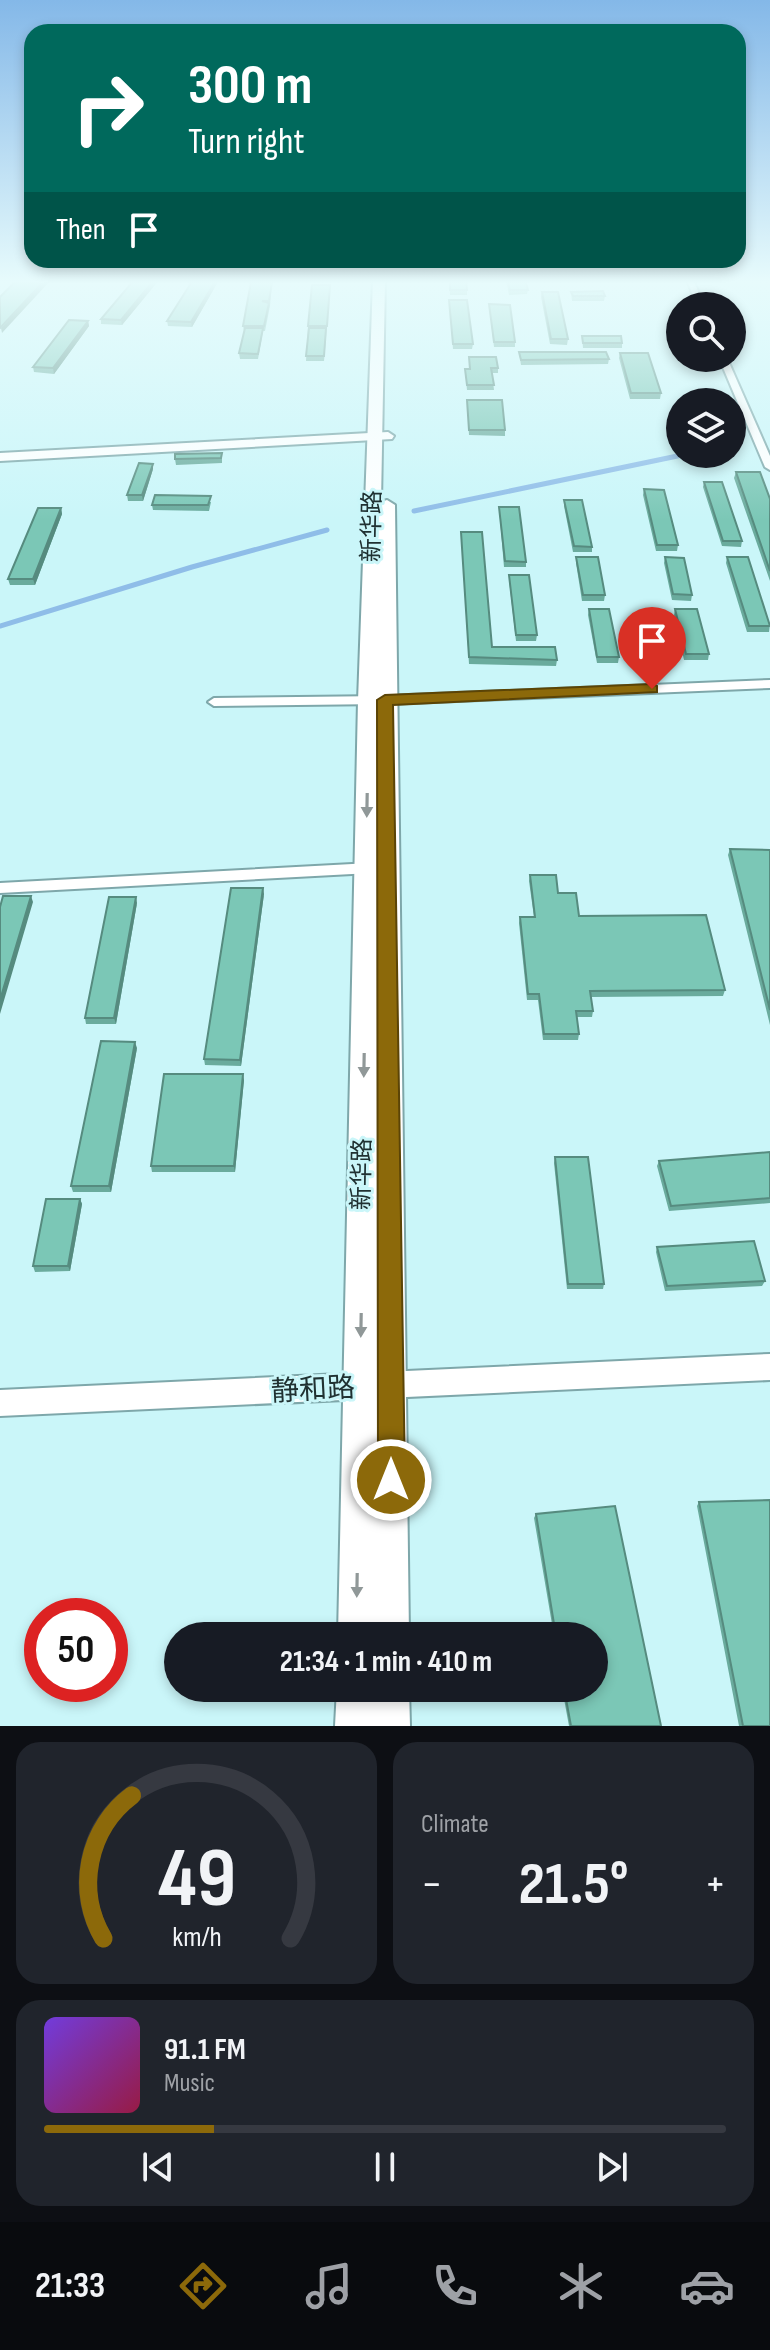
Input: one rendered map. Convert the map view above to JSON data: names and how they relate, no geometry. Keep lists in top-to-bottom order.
{
  "streets": {
    "main road": ["新华路"],
    "street": ["静和路"]
  },
  "crossings": [
    ["新华路", "静和路"]
  ],
  "page": {
    "turn": ["300 m", "Turn right"],
    "then": "Then",
    "limit": "50",
    "trip": "21:34 · 1 min · 410 m",
    "tile": "Climate",
    "heat": ["−", "21.5°", "+"],
    "song": ["91.1 FM", "Music"],
    "tabs": "21:33",
    "gauge": ["49", "km/h"]
  }
}
